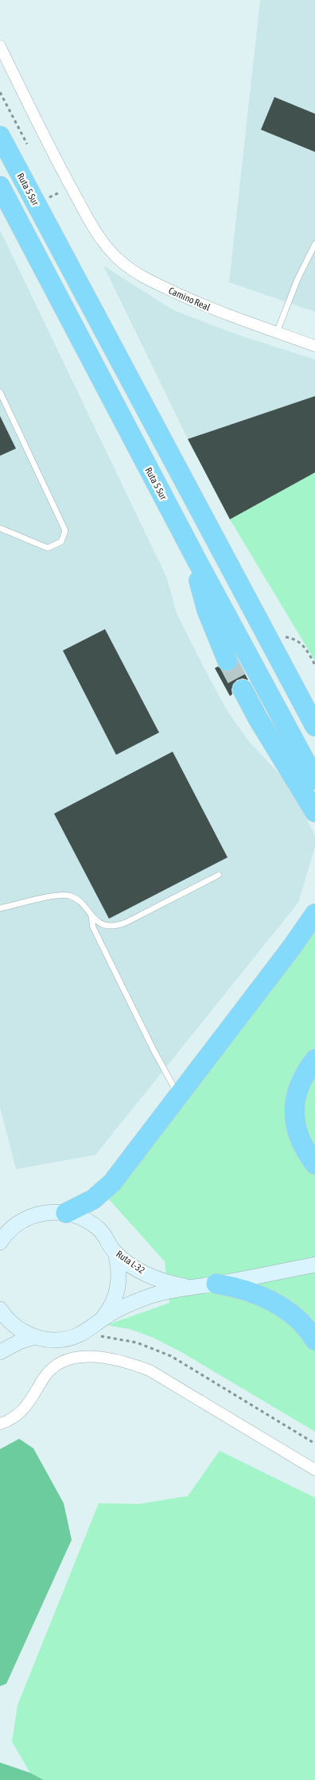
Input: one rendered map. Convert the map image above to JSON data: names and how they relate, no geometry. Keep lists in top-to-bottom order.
{
  "streets": {
    "highway": ["Ruta 5 Sur"],
    "main road": ["Ruta L-32"],
    "street": ["Camino Real"]
  }
}
